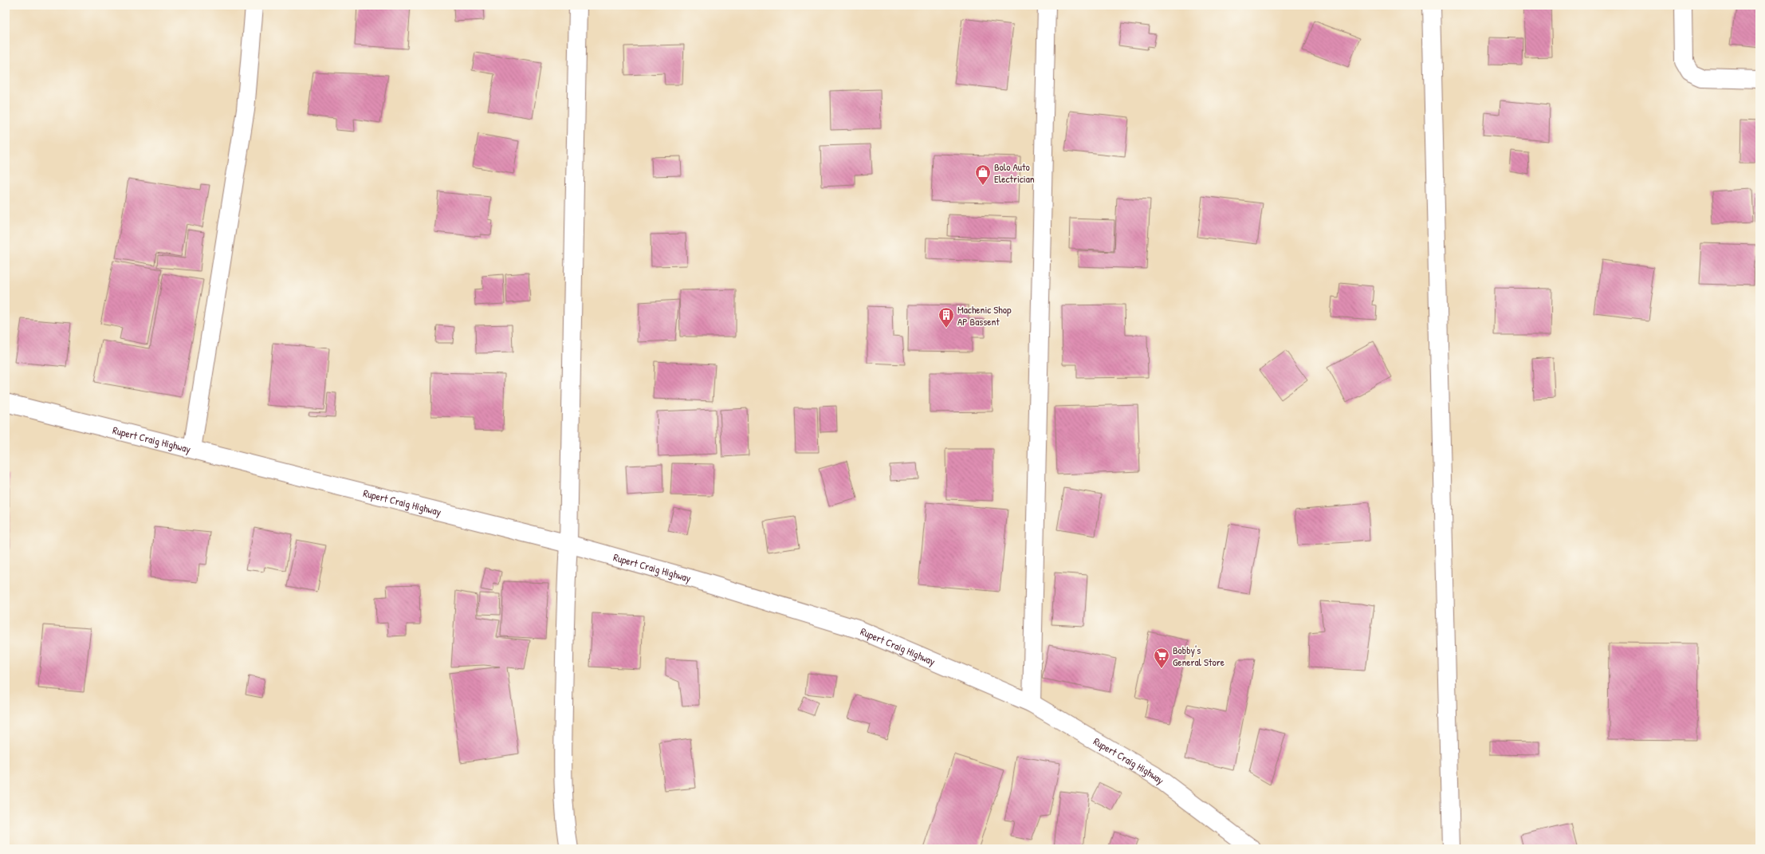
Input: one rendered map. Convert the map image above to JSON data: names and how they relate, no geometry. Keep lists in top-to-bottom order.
{
  "streets": {
    "street": ["Rupert Craig Highway"]
  },
  "places": {
    "shop": ["Bolo Auto Electrician"],
    "building": ["Machenic Shop AP Bassent"],
    "supermarket": ["Bobby's General Store"]
  }
}
